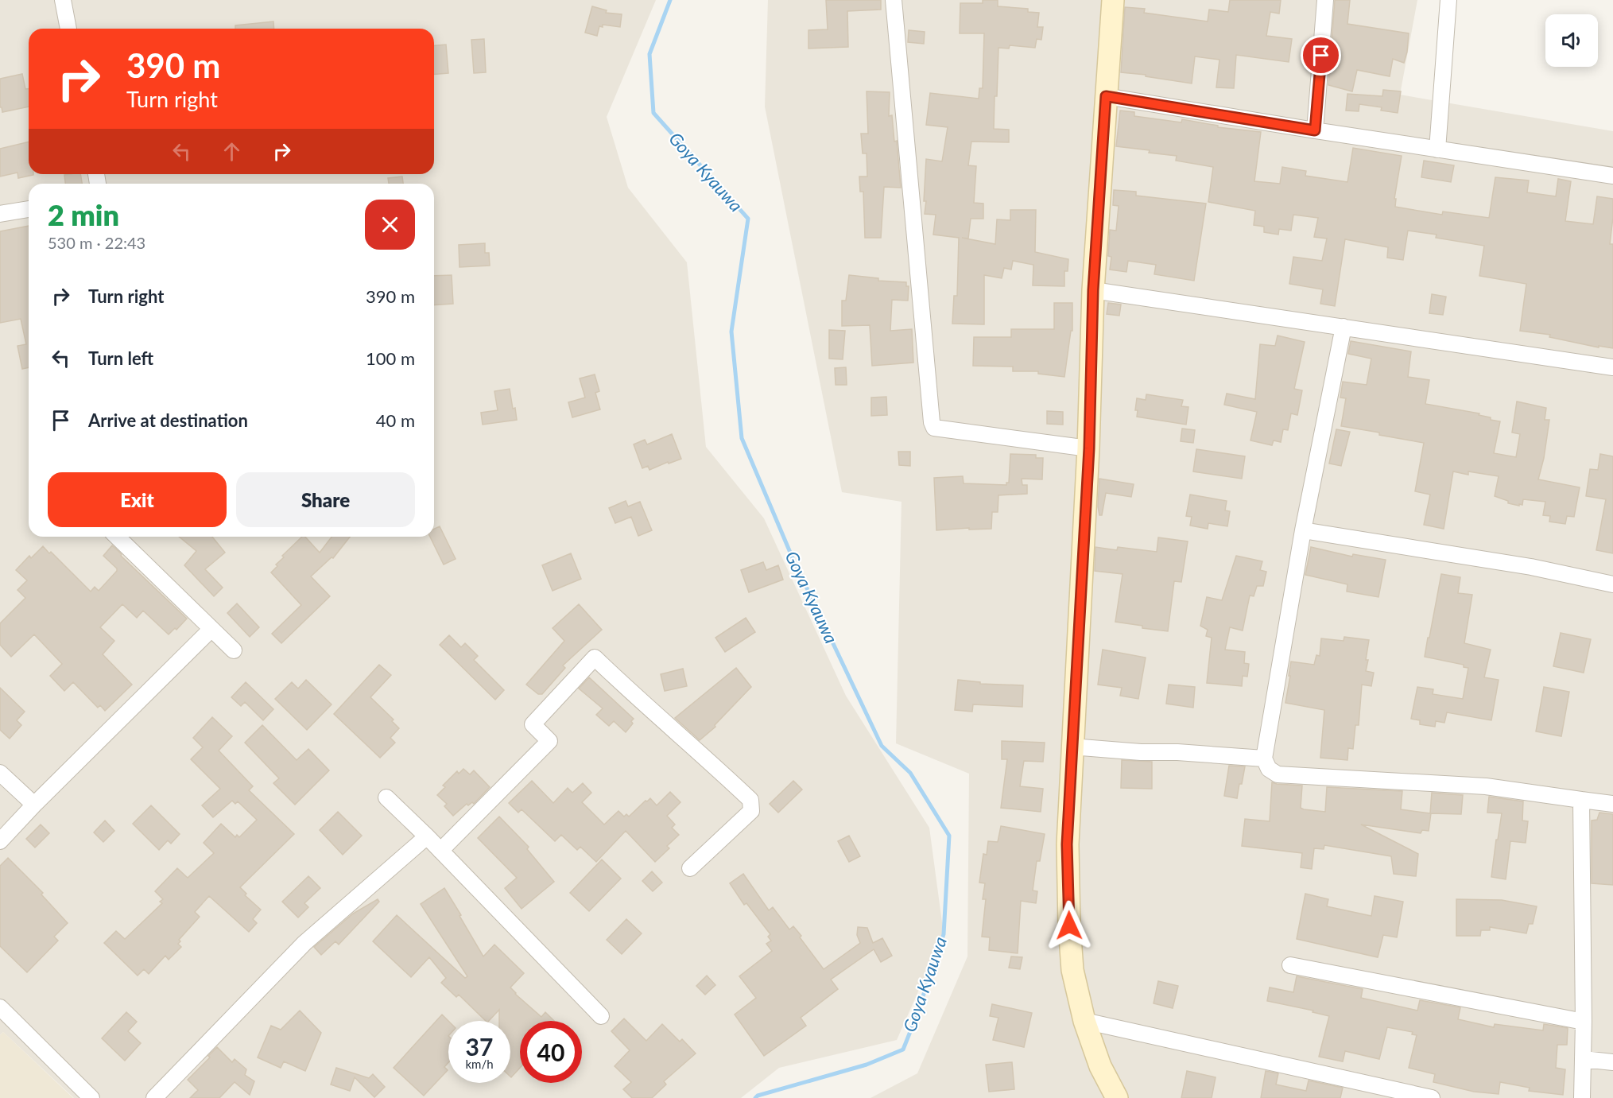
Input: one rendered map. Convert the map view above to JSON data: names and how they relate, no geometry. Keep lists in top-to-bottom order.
{
  "water": ["Goya Kyauwa"],
  "page": {
    "turn": ["390 m", "Turn right"],
    "heading": ["2 min", "530 m · 22:43"],
    "list": [
      {
        "name": "Turn right",
        "value": "390 m"
      },
      {
        "name": "Turn left",
        "value": "100 m"
      },
      {
        "name": "Arrive at destination",
        "value": "40 m"
      }
    ],
    "buttons": ["Exit", "Share"],
    "speed": "37 km/h",
    "limit": "40"
  }
}
